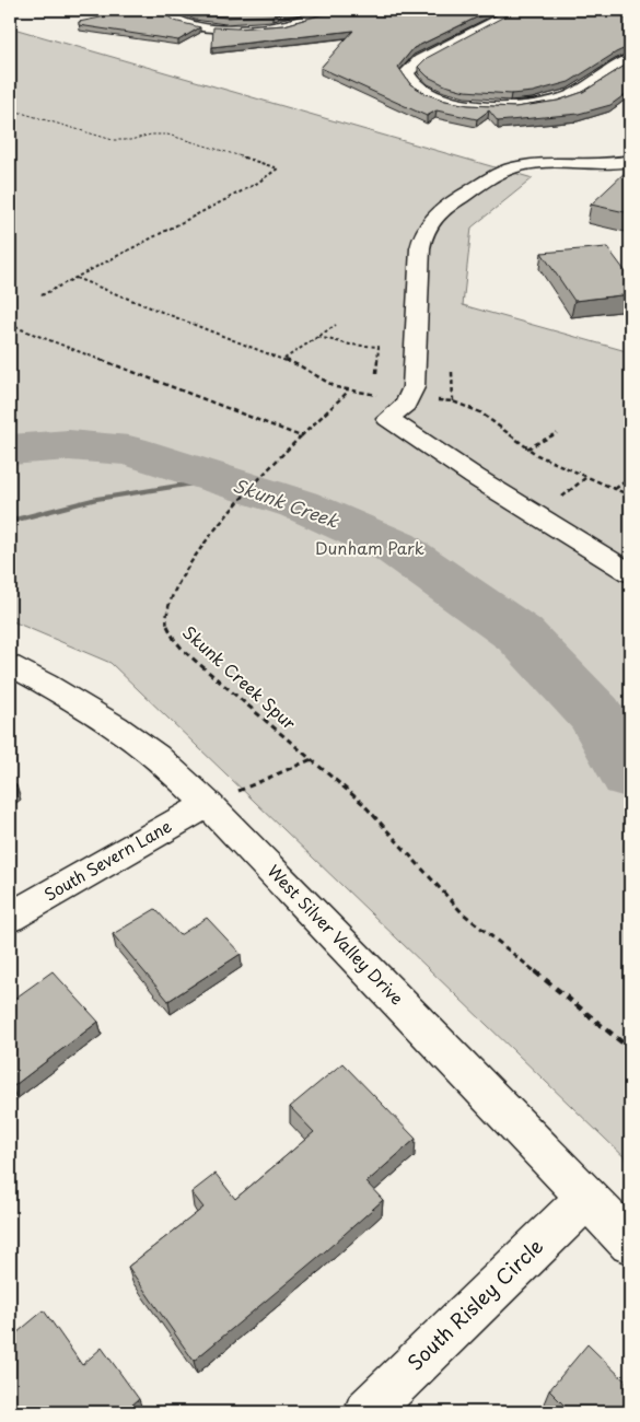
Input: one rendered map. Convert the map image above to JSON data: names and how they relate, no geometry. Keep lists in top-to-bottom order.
{
  "streets": {
    "street": ["South Severn Lane", "West Silver Valley Drive", "South Risley Circle"],
    "path": ["Skunk Creek Spur"]
  },
  "crossings": [
    ["South Severn Lane", "West Silver Valley Drive"],
    ["West Silver Valley Drive", "South Risley Circle"]
  ],
  "water": ["Skunk Creek"],
  "parks": ["Dunham Park"]
}
